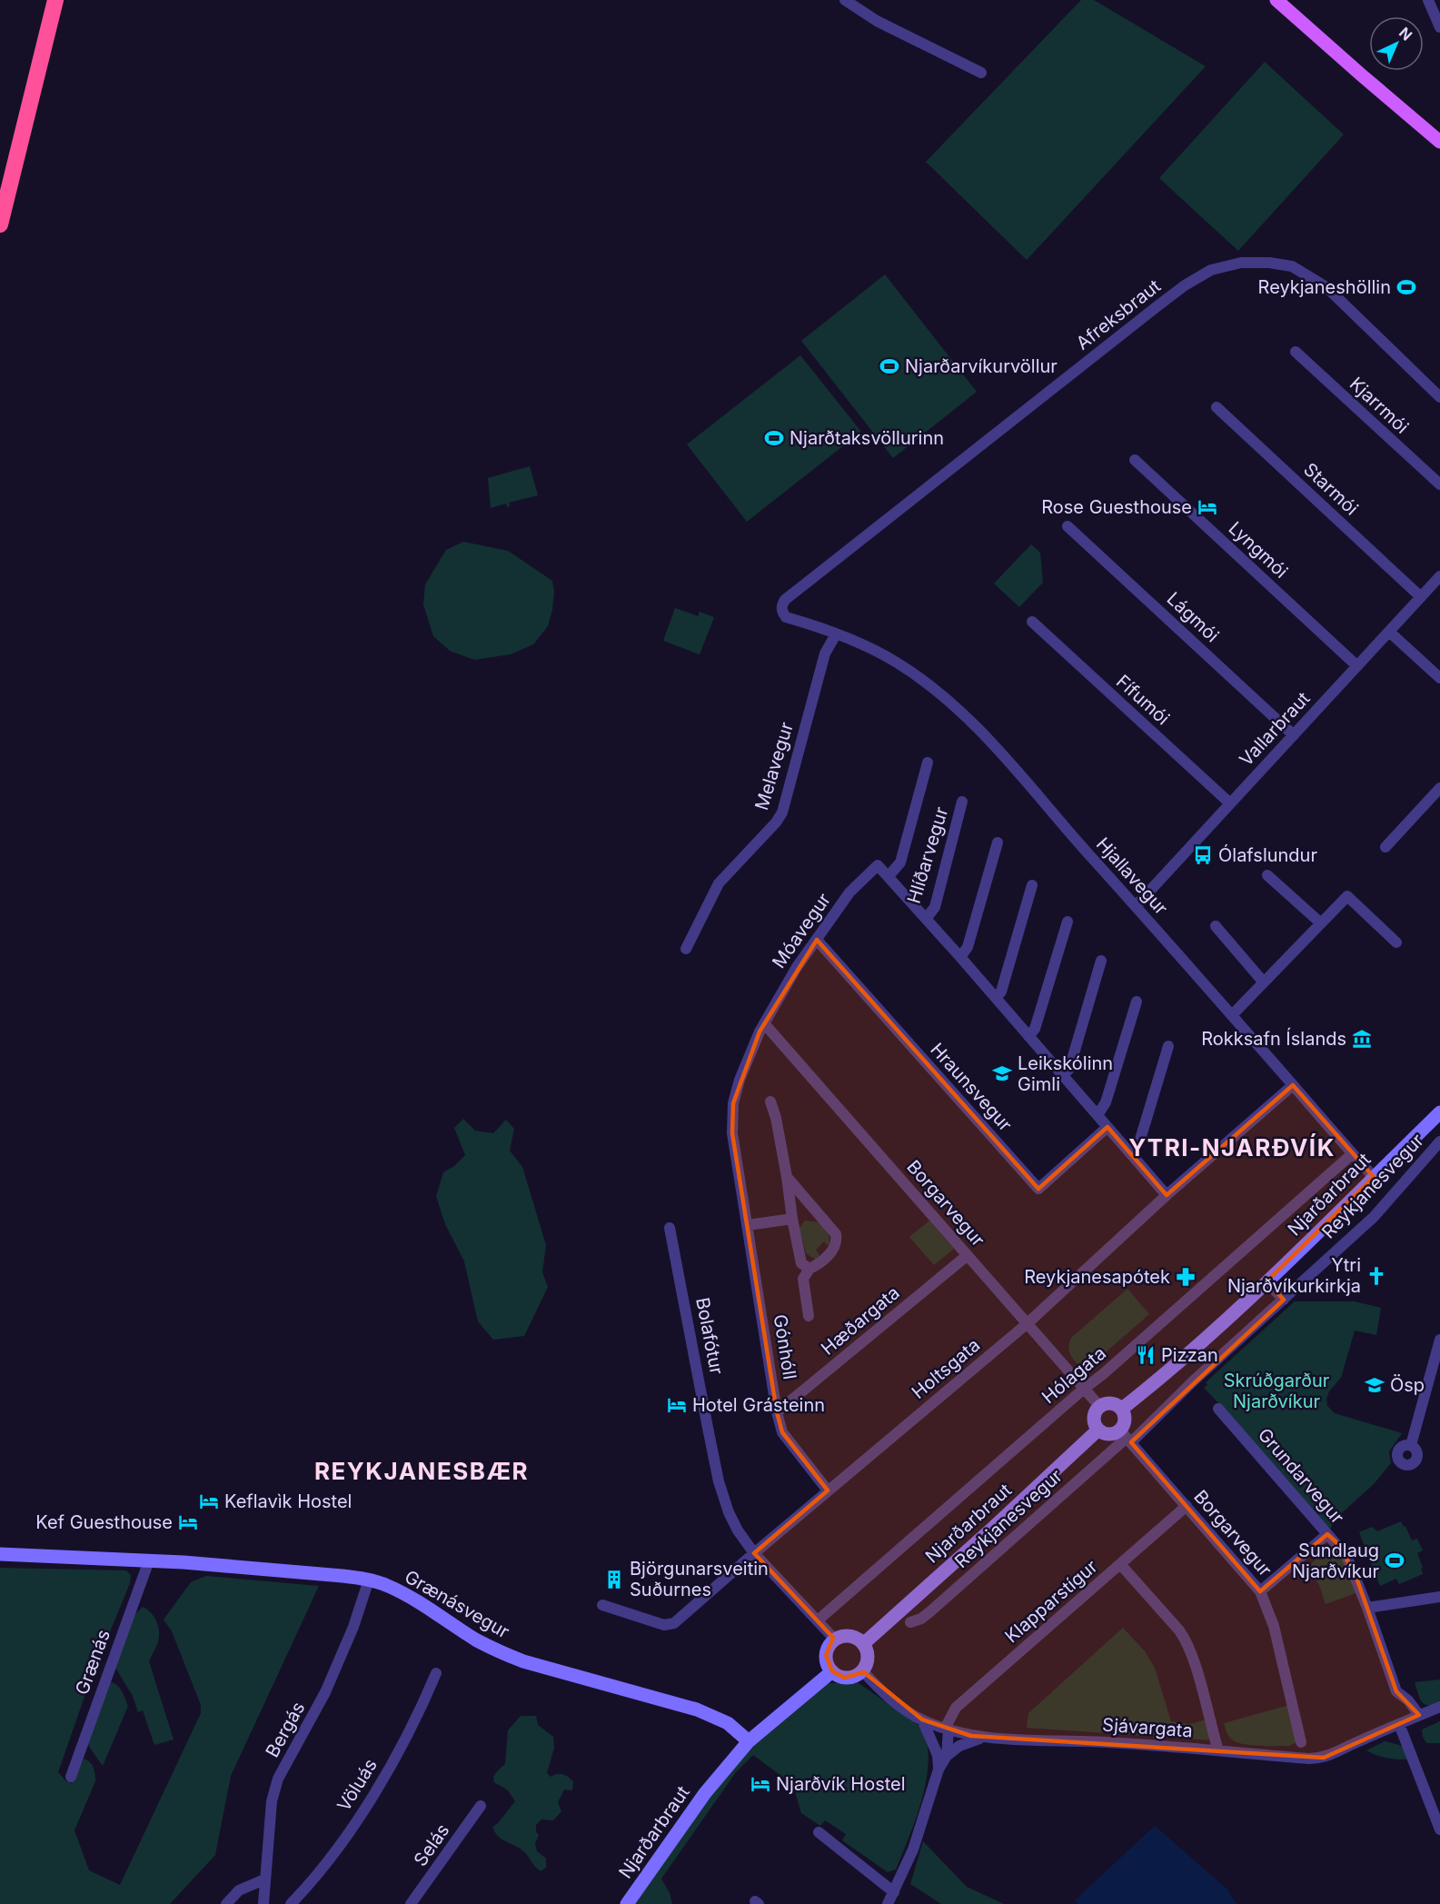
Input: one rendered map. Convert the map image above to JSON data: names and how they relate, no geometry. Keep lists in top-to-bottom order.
{
  "streets": {
    "main road": ["Njarðarbraut", "Grænásvegur"],
    "street": [
      "Afreksbraut",
      "Kjarrmói",
      "Starmói",
      "Lyngmói",
      "Lágmói",
      "Fífumói",
      "Vallarbraut",
      "Melavegur",
      "Hlíðarvegur",
      "Hjallavegur",
      "Móavegur",
      "Hraunsvegur",
      "Reykjanesvegur",
      "Borgarvegur",
      "Hæðargata",
      "Bolafótur",
      "Gónhóll",
      "Holtsgata",
      "Hólagata",
      "Grundarvegur",
      "Klapparstígur",
      "Grænás",
      "Sjávargata",
      "Bergás",
      "Völuás",
      "Selás"
    ]
  },
  "crossings": [
    ["Afreksbraut", "Melavegur"],
    ["Afreksbraut", "Hjallavegur"],
    ["Starmói", "Vallarbraut"],
    ["Lyngmói", "Vallarbraut"],
    ["Lágmói", "Vallarbraut"],
    ["Fífumói", "Vallarbraut"],
    ["Vallarbraut", "Hjallavegur"],
    ["Melavegur", "Hjallavegur"],
    ["Hlíðarvegur", "Móavegur"],
    ["Hlíðarvegur", "Hraunsvegur"],
    ["Hlíðarvegur", "Holtsgata"],
    ["Hjallavegur", "Njarðarbraut"],
    ["Hjallavegur", "Holtsgata"],
    ["Hjallavegur", "Hólagata"],
    ["Móavegur", "Hraunsvegur"],
    ["Móavegur", "Borgarvegur"],
    ["Móavegur", "Gónhóll"],
    ["Reykjanesvegur", "Njarðarbraut"],
    ["Reykjanesvegur", "Borgarvegur"],
    ["Njarðarbraut", "Borgarvegur"],
    ["Njarðarbraut", "Bolafótur"],
    ["Njarðarbraut", "Grænásvegur"],
    ["Njarðarbraut", "Sjávargata"],
    ["Borgarvegur", "Hæðargata"],
    ["Borgarvegur", "Gónhóll"],
    ["Borgarvegur", "Holtsgata"],
    ["Borgarvegur", "Hólagata"],
    ["Borgarvegur", "Klapparstígur"],
    ["Hæðargata", "Gónhóll"],
    ["Bolafótur", "Holtsgata"],
    ["Bolafótur", "Hólagata"],
    ["Bolafótur", "Sjávargata"],
    ["Gónhóll", "Holtsgata"],
    ["Grundarvegur", "Sjávargata"],
    ["Klapparstígur", "Sjávargata"],
    ["Grænásvegur", "Grænás"],
    ["Grænásvegur", "Bergás"]
  ],
  "districts": ["YTRI-NJARÐVÍK", "REYKJANESBÆR"],
  "parks": ["Skrúðgarður Njarðvíkur"],
  "places": {
    "sports": [
      "Reykjaneshöllin",
      "Njarðarvíkurvöllur",
      "Njarðtaksvöllurinn",
      "Sundlaug Njarðvíkur"
    ],
    "hotel": [
      "Rose Guesthouse",
      "Hotel Grásteinn",
      "Keflavìk Hostel",
      "Kef Guesthouse",
      "Njarðvík Hostel"
    ],
    "bus stop": ["Ólafslundur"],
    "museum": ["Rokksafn Íslands"],
    "school or university": ["Leikskólinn Gimli", "Ösp"],
    "church": ["Ytri Njarðvíkurkirkja"],
    "pharmacy": ["Reykjanesapótek"],
    "restaurant": ["Pizzan"],
    "building": ["Björgunarsveitin Suðurnes"]
  },
  "north": "top right"
}
